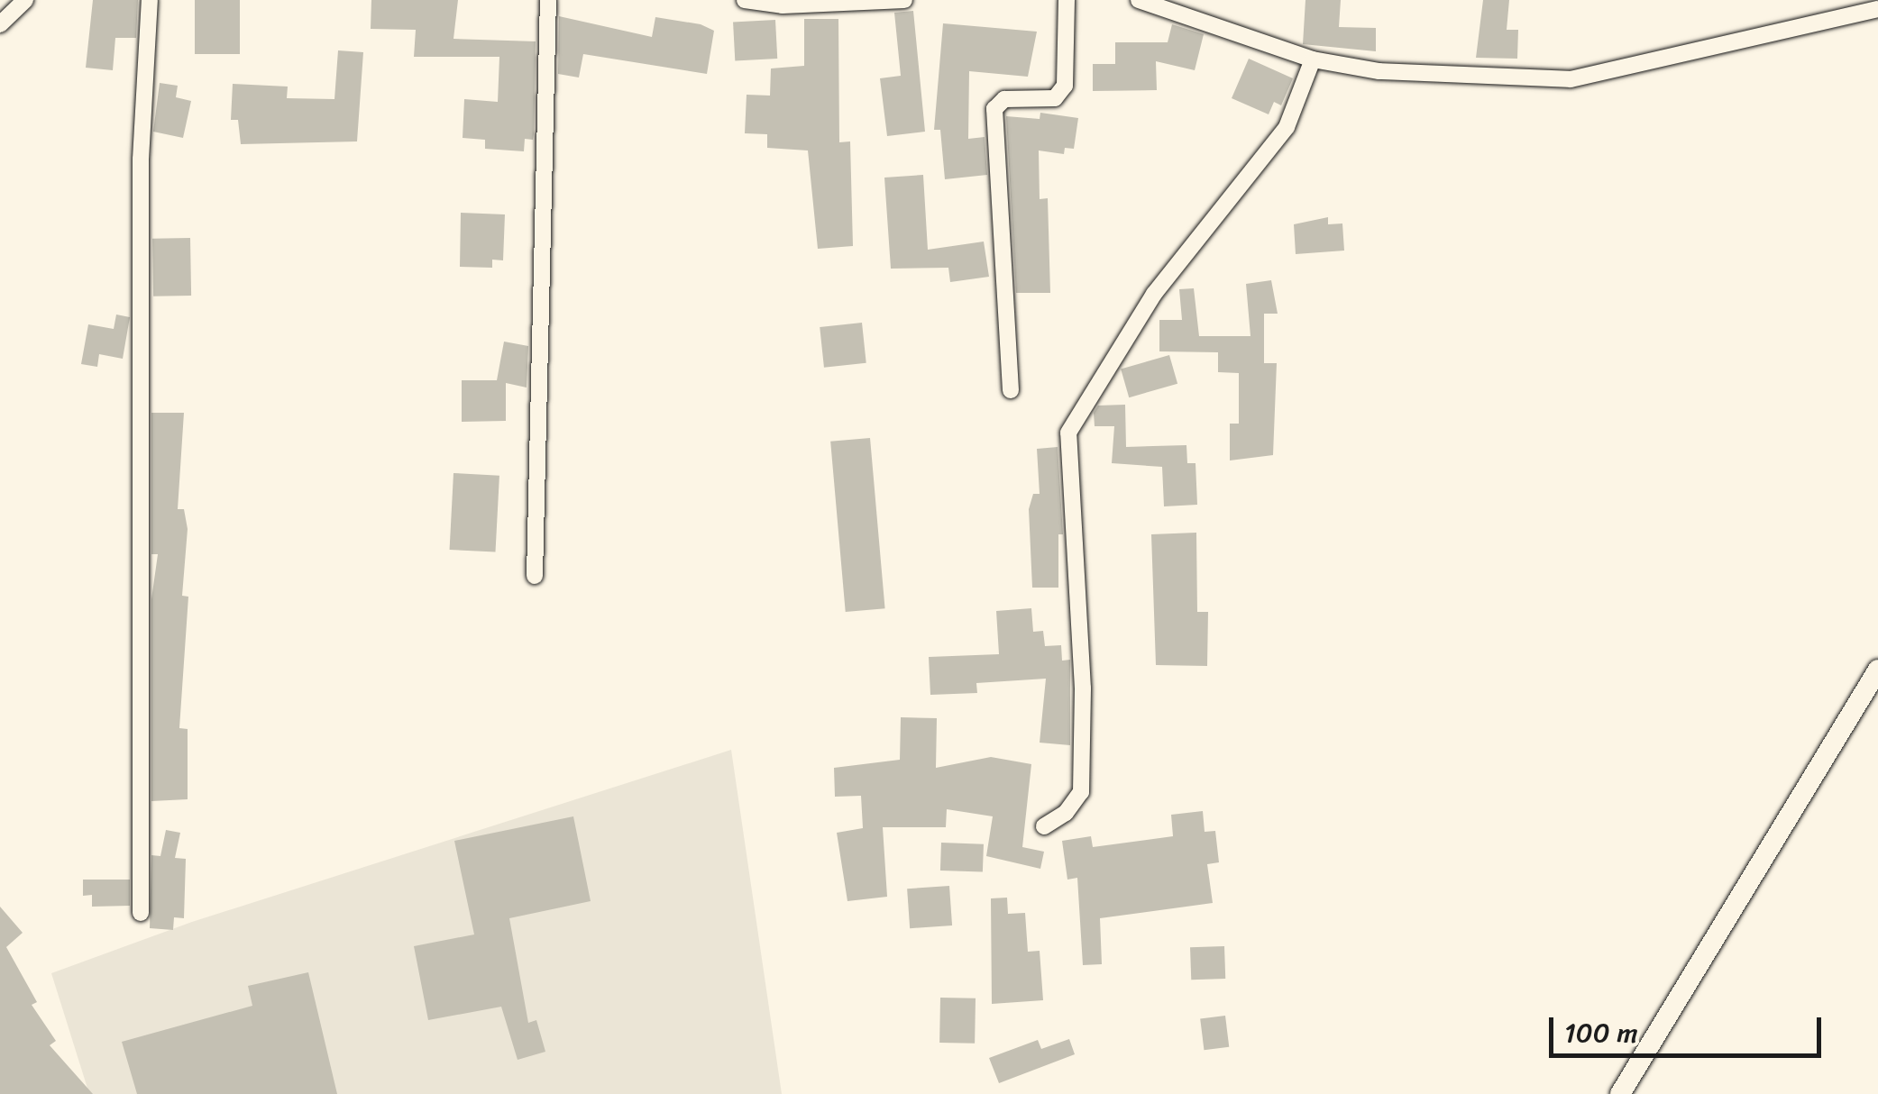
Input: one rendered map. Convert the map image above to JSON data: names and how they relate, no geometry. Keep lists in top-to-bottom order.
{
  "scale_bar": "100 m"
}
